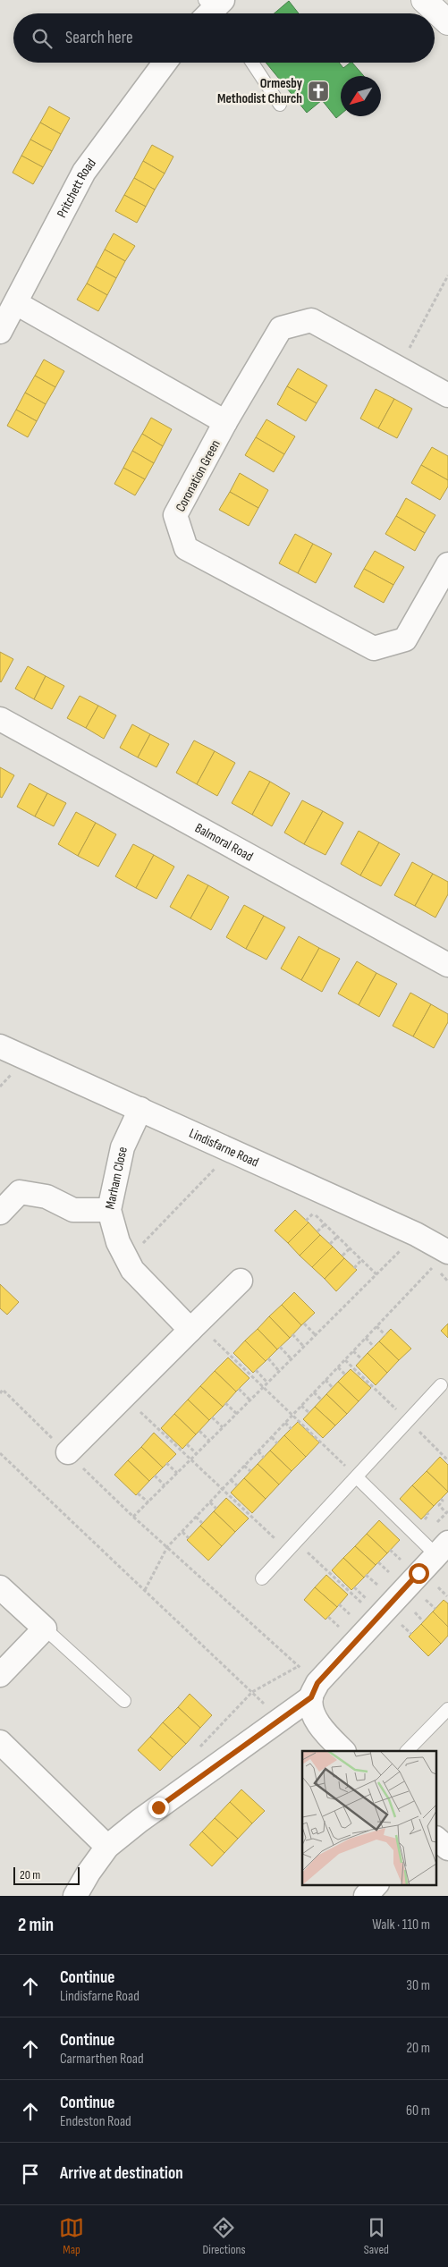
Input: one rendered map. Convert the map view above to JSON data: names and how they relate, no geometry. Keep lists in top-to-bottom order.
{
  "streets": {
    "street": [
      "Pritchett Road",
      "Coronation Green",
      "Balmoral Road",
      "Lindisfarne Road",
      "Marham Close"
    ]
  },
  "crossings": [
    ["Lindisfarne Road", "Marham Close"]
  ],
  "places": {
    "church": ["Ormesby Methodist Church"]
  },
  "scale_bar": "20 m",
  "north": "bottom left",
  "page": {
    "search": "Search here",
    "scale": "20 m",
    "heading": ["2 min", "Walk · 110 m"],
    "list": [
      ["Continue", "Lindisfarne Road", "30 m"],
      ["Continue", "Carmarthen Road", "20 m"],
      ["Continue", "Endeston Road", "60 m"],
      "Arrive at destination"
    ],
    "nav": ["Map", "Directions", "Saved"]
  }
}
